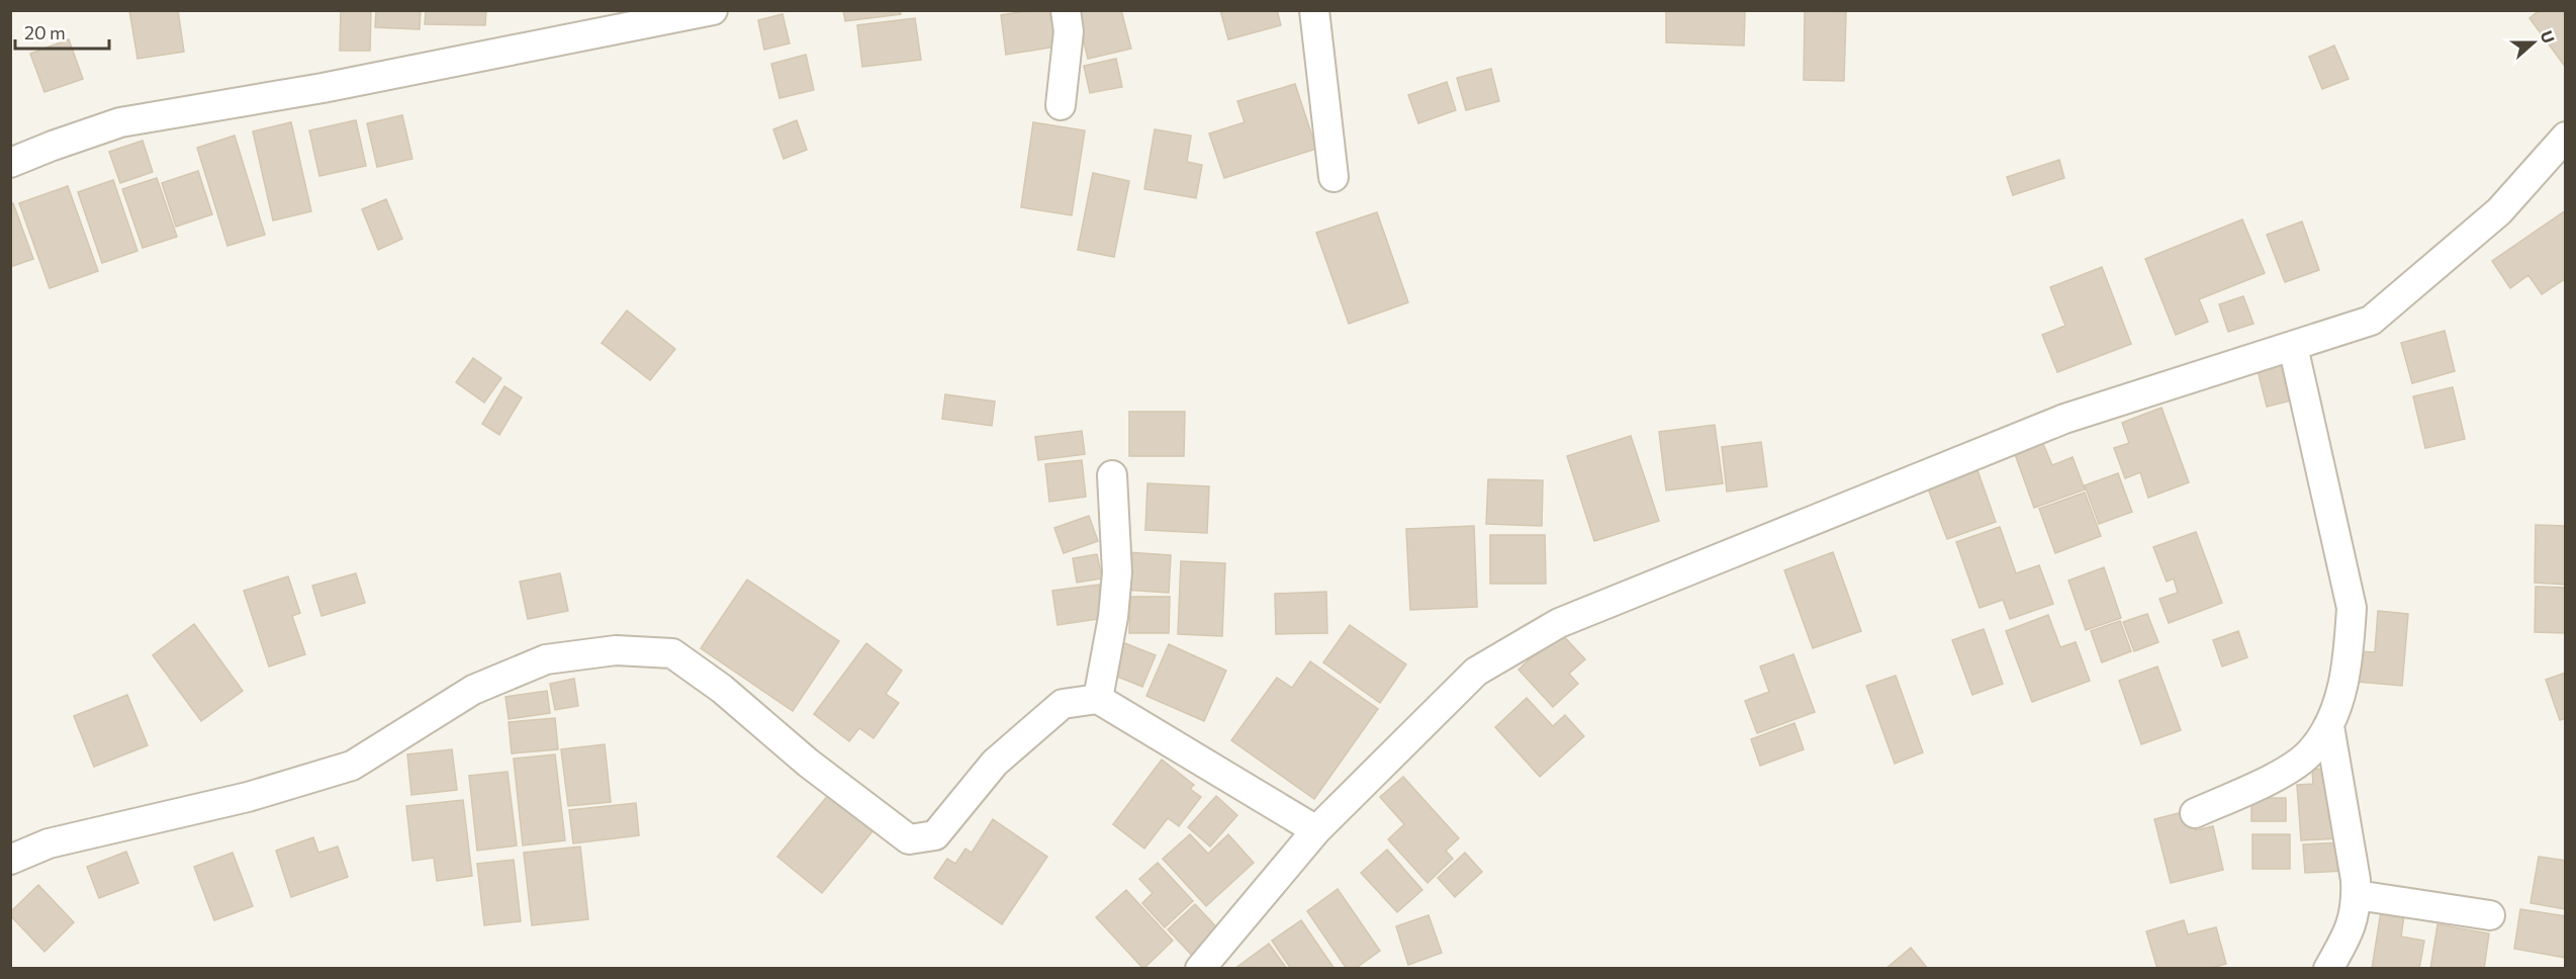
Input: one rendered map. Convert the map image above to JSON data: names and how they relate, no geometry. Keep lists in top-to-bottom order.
{
  "scale_bar": "20 m",
  "north": "right"
}
